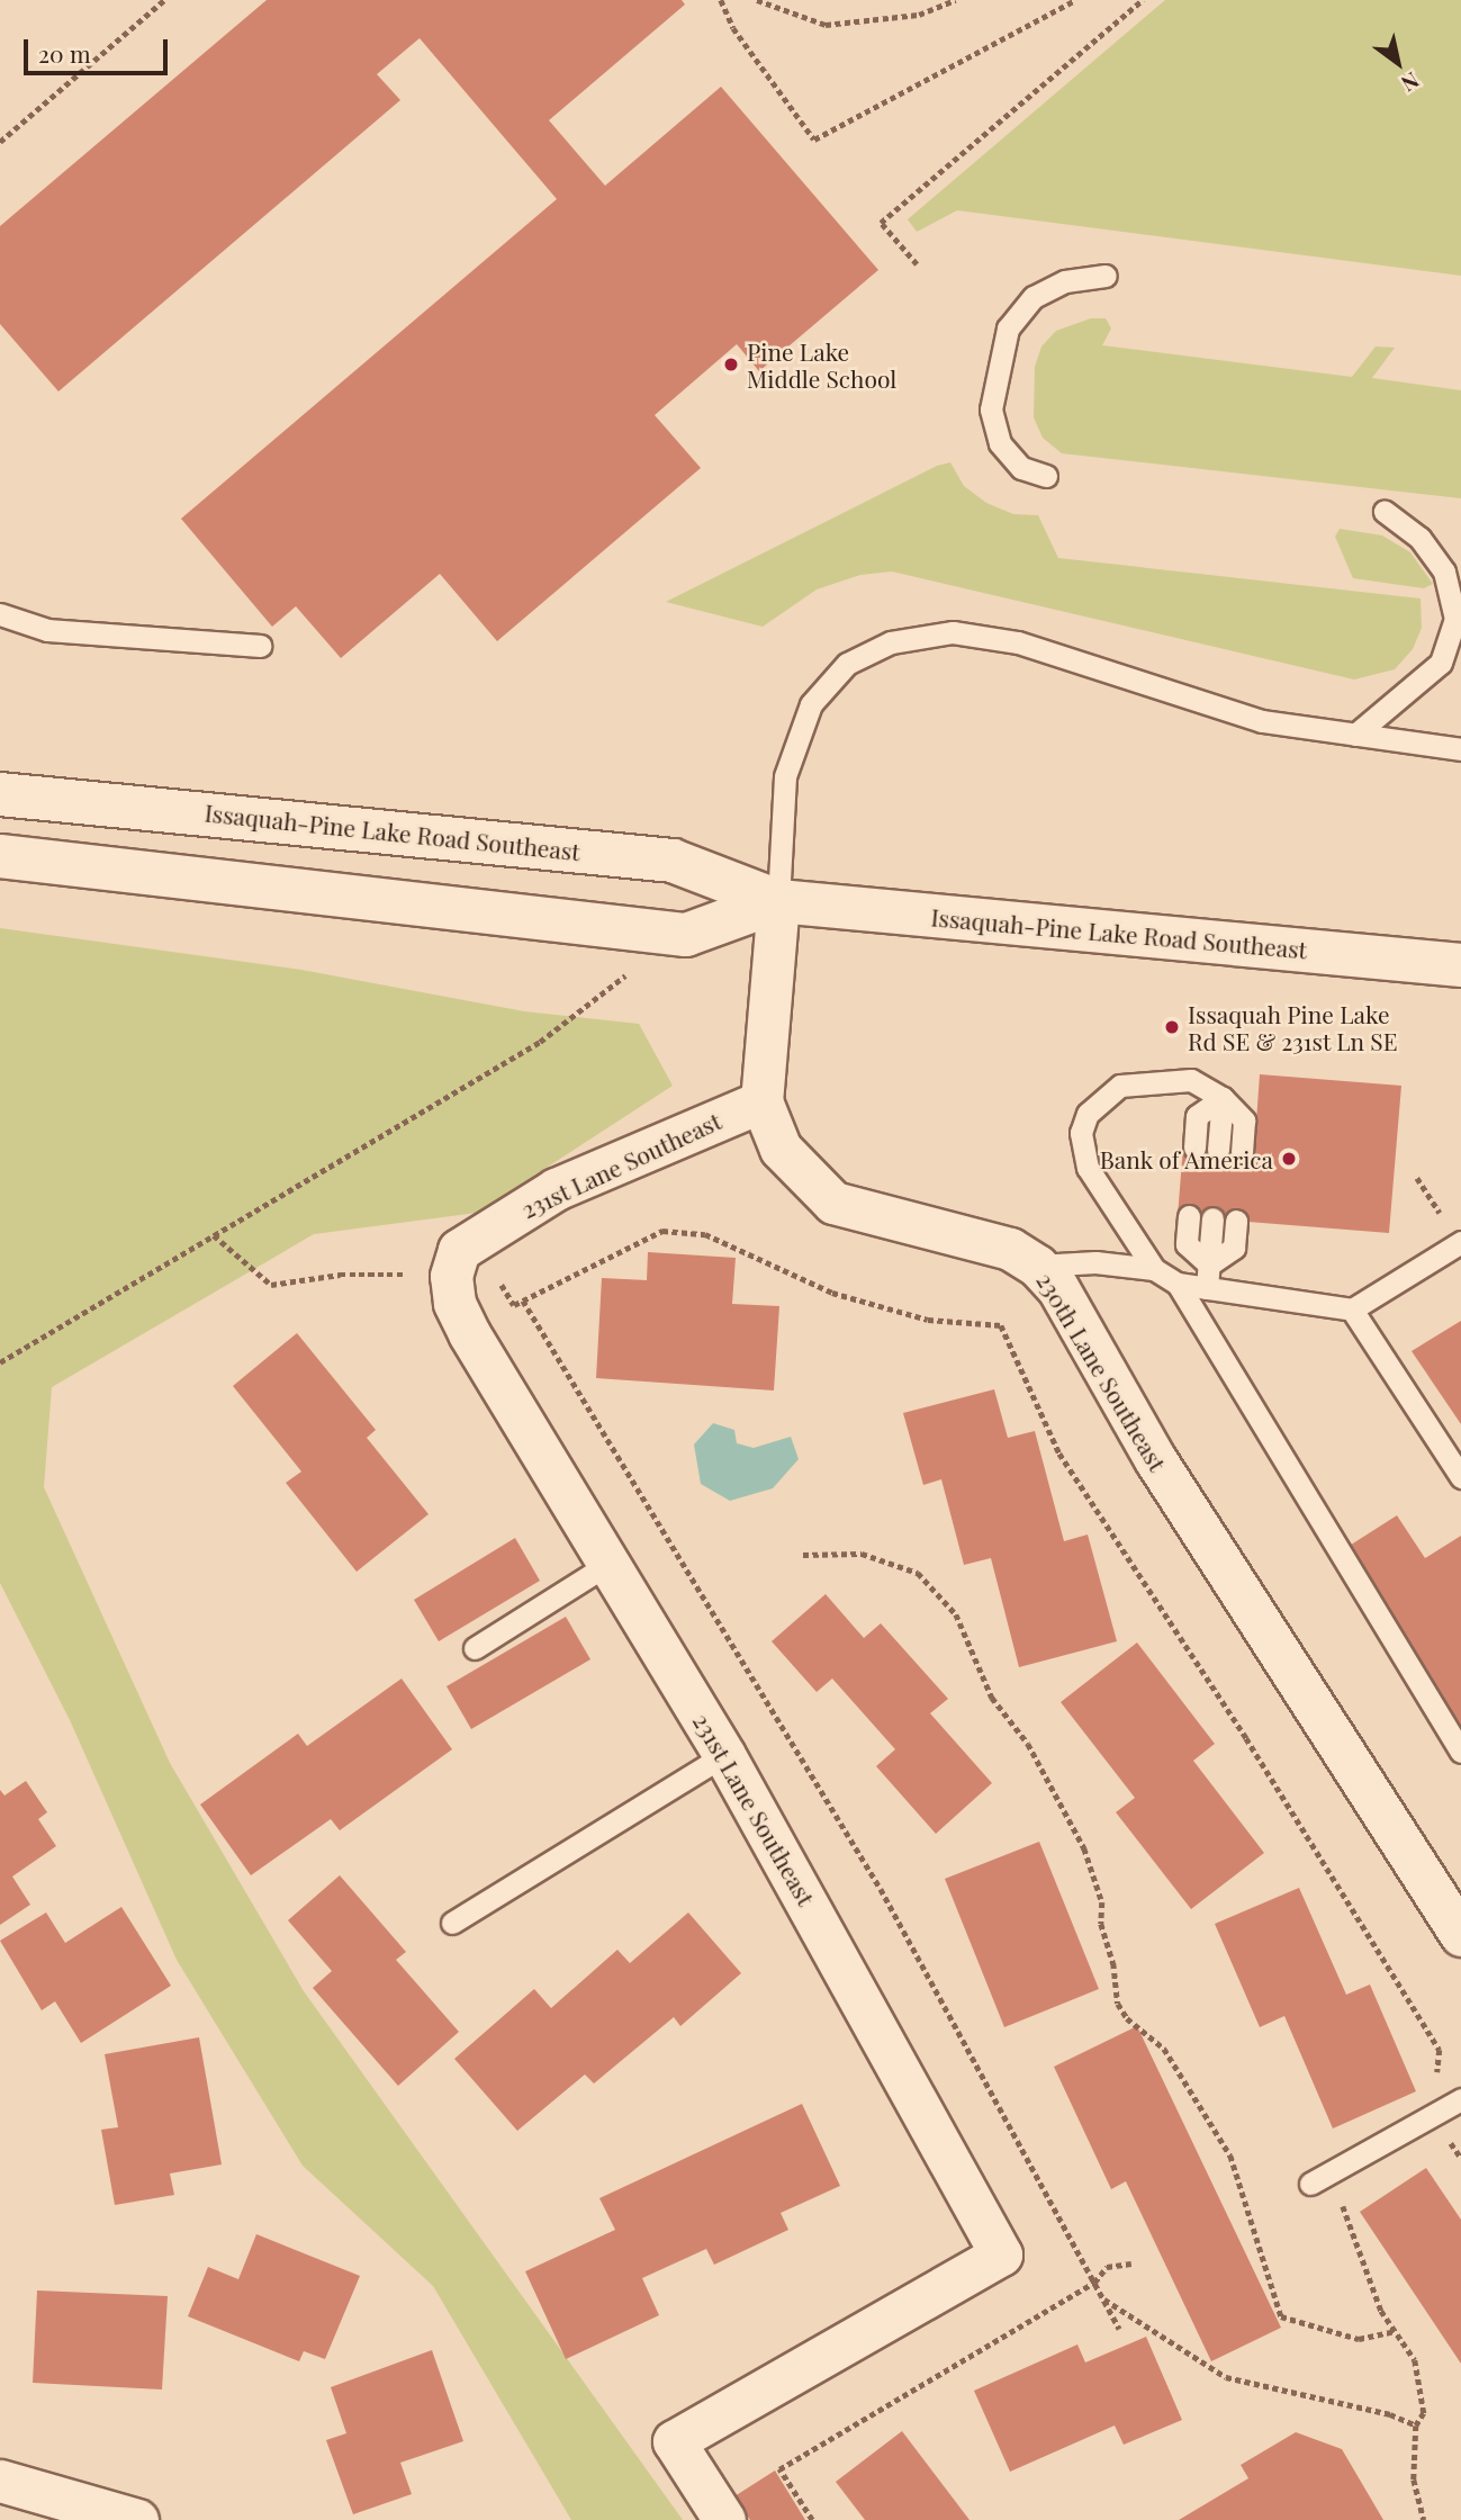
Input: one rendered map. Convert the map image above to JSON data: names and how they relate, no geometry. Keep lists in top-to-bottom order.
{
  "streets": {
    "main road": ["Issaquah-Pine Lake Road Southeast"],
    "street": ["231st Lane Southeast", "230th Lane Southeast"]
  },
  "crossings": [
    ["Issaquah-Pine Lake Road Southeast", "230th Lane Southeast"],
    ["231st Lane Southeast", "230th Lane Southeast"]
  ],
  "places": ["Pine Lake Middle School", "Issaquah Pine Lake Rd SE & 231st Ln SE", "Bank of America"],
  "scale_bar": "20 m",
  "north": "bottom right"
}
